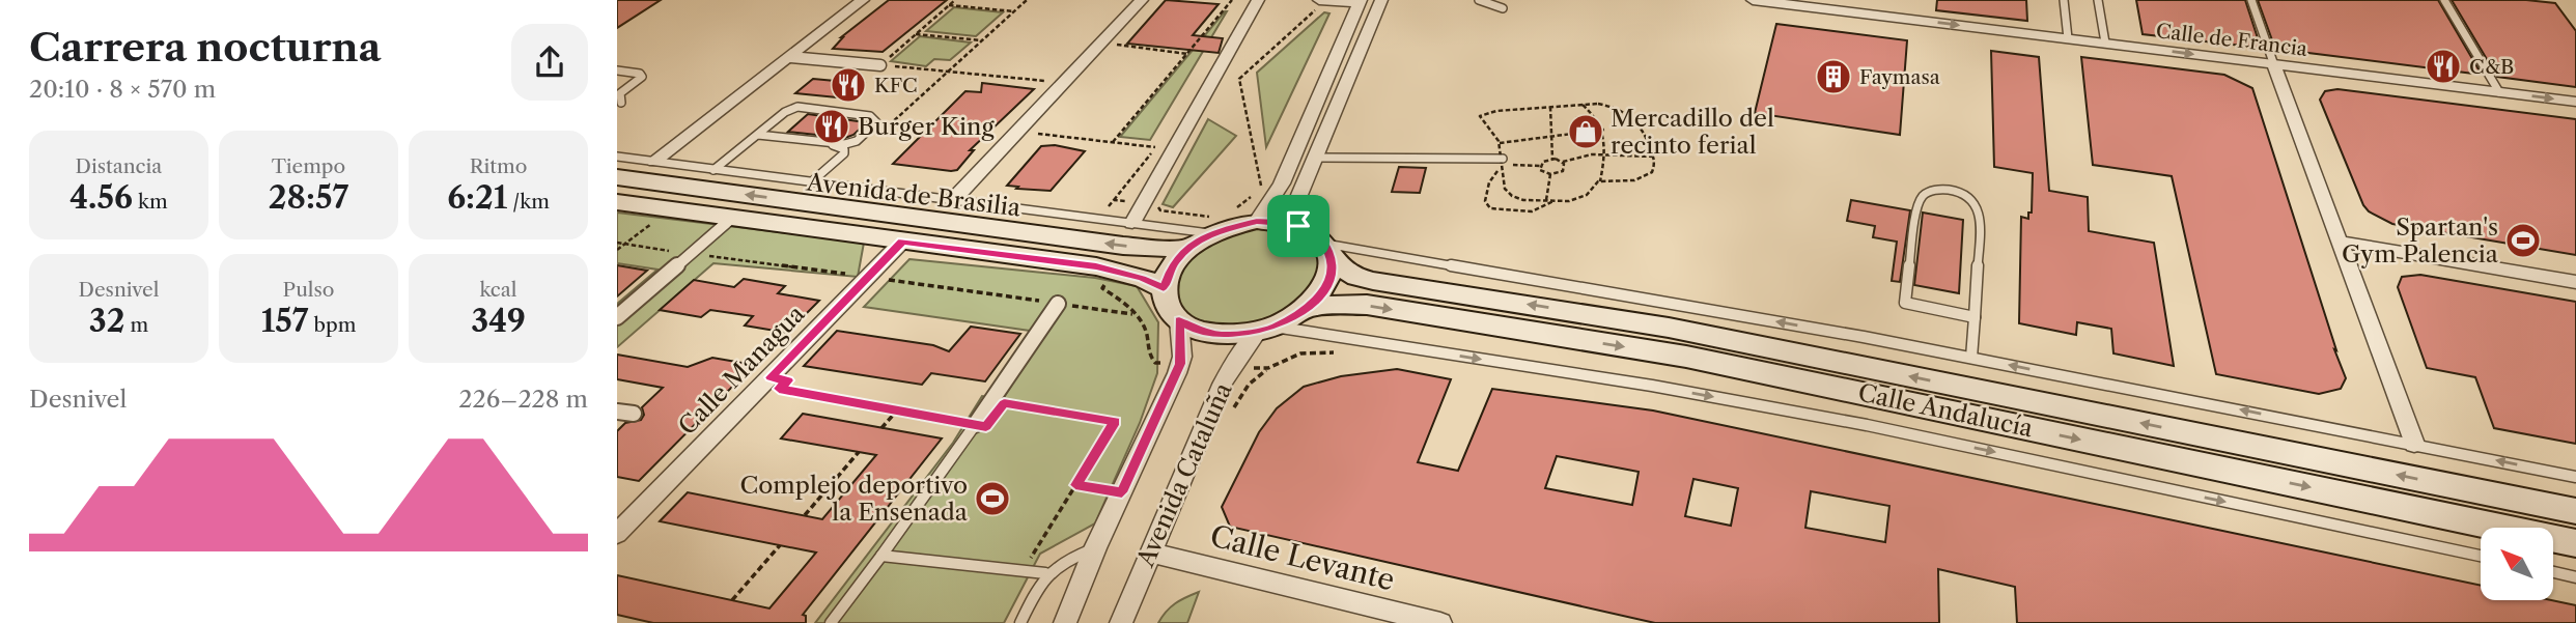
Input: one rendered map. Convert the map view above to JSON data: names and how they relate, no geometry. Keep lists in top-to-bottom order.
{
  "streets": {
    "main road": ["Avenida de Brasilia", "Calle Andalucía"],
    "street": [
      "Calle de Francia",
      "Calle Managua",
      "Avenida Cataluña",
      "Calle Levante"
    ]
  },
  "crossings": [
    ["Avenida de Brasilia", "Calle Managua"],
    ["Avenida de Brasilia", "Calle Andalucía"],
    ["Avenida de Brasilia", "Avenida Cataluña"],
    ["Calle Andalucía", "Avenida Cataluña"],
    ["Avenida Cataluña", "Calle Levante"]
  ],
  "one_way": ["Calle de Francia"],
  "places": {
    "restaurant": ["C&B", "KFC", "Burger King"],
    "building": ["Faymasa"],
    "shop": ["Mercadillo del recinto ferial"],
    "sports": ["Spartan's Gym Palencia", "Complejo deportivo la Ensenada"]
  },
  "north": "top left",
  "page": {
    "heading": ["Carrera nocturna", "20:10 · 8 × 570 m"],
    "stats": [
      ["Distancia", "4.56 km"],
      ["Tiempo", "28:57"],
      ["Ritmo", "6:21 /km"],
      ["Desnivel", "32 m"],
      ["Pulso", "157 bpm"],
      ["kcal", "349"]
    ],
    "chart": ["Desnivel", "226–228 m"]
  }
}
